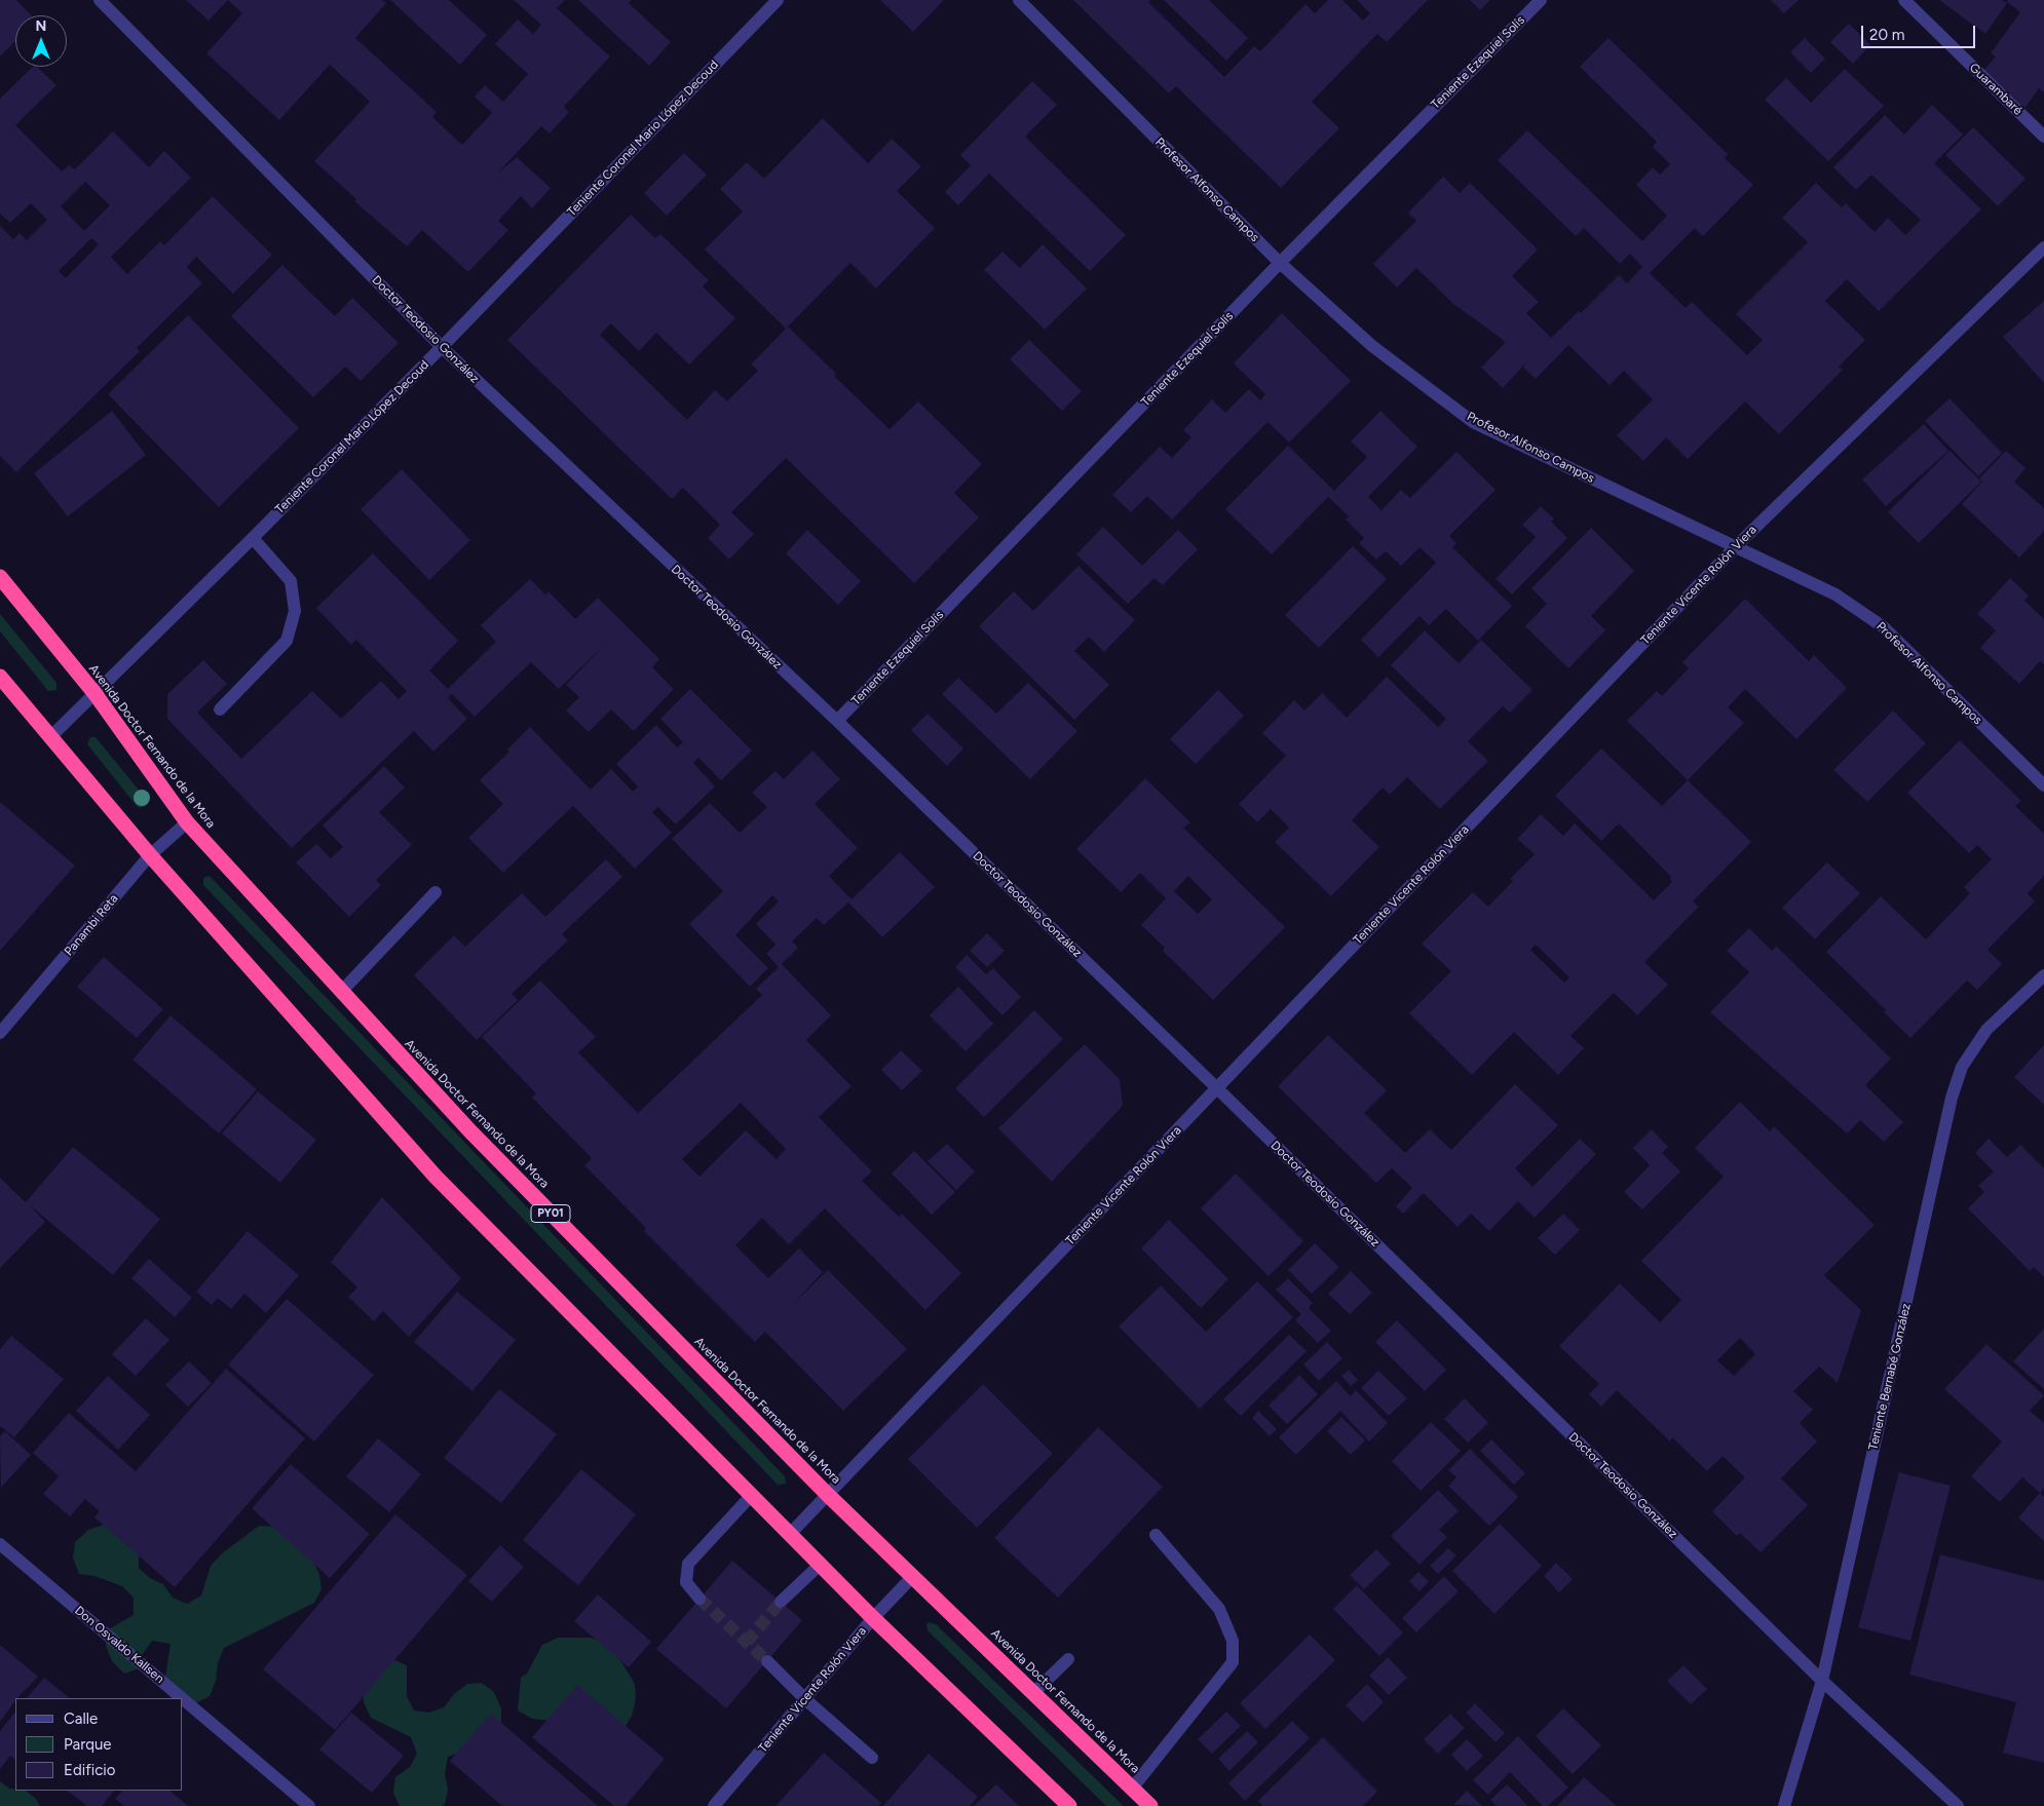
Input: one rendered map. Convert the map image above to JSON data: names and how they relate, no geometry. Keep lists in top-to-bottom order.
{
  "streets": {
    "highway": ["Avenida Doctor Fernando de la Mora", "PY01"],
    "street": [
      "Teniente Ezequiel Solís",
      "Guarambaré",
      "Teniente Coronel Mario López Decoud",
      "Profesor Alfonso Campos",
      "Doctor Teodosio González",
      "Teniente Vicente Rolón Viera",
      "Panambi Reta",
      "Teniente Bernabé González",
      "Don Osvaldo Kallsen"
    ]
  },
  "crossings": [
    ["Teniente Ezequiel Solís", "Profesor Alfonso Campos"],
    ["Teniente Ezequiel Solís", "Doctor Teodosio González"],
    ["Teniente Coronel Mario López Decoud", "Doctor Teodosio González"],
    ["Teniente Coronel Mario López Decoud", "Avenida Doctor Fernando de la Mora"],
    ["Profesor Alfonso Campos", "Teniente Vicente Rolón Viera"],
    ["Doctor Teodosio González", "Teniente Vicente Rolón Viera"],
    ["Doctor Teodosio González", "Teniente Bernabé González"],
    ["Teniente Vicente Rolón Viera", "Avenida Doctor Fernando de la Mora"],
    ["Avenida Doctor Fernando de la Mora", "Panambi Reta"]
  ],
  "legend": ["Calle", "Parque", "Edificio"],
  "scale_bar": "20 m",
  "north": "top"
}
